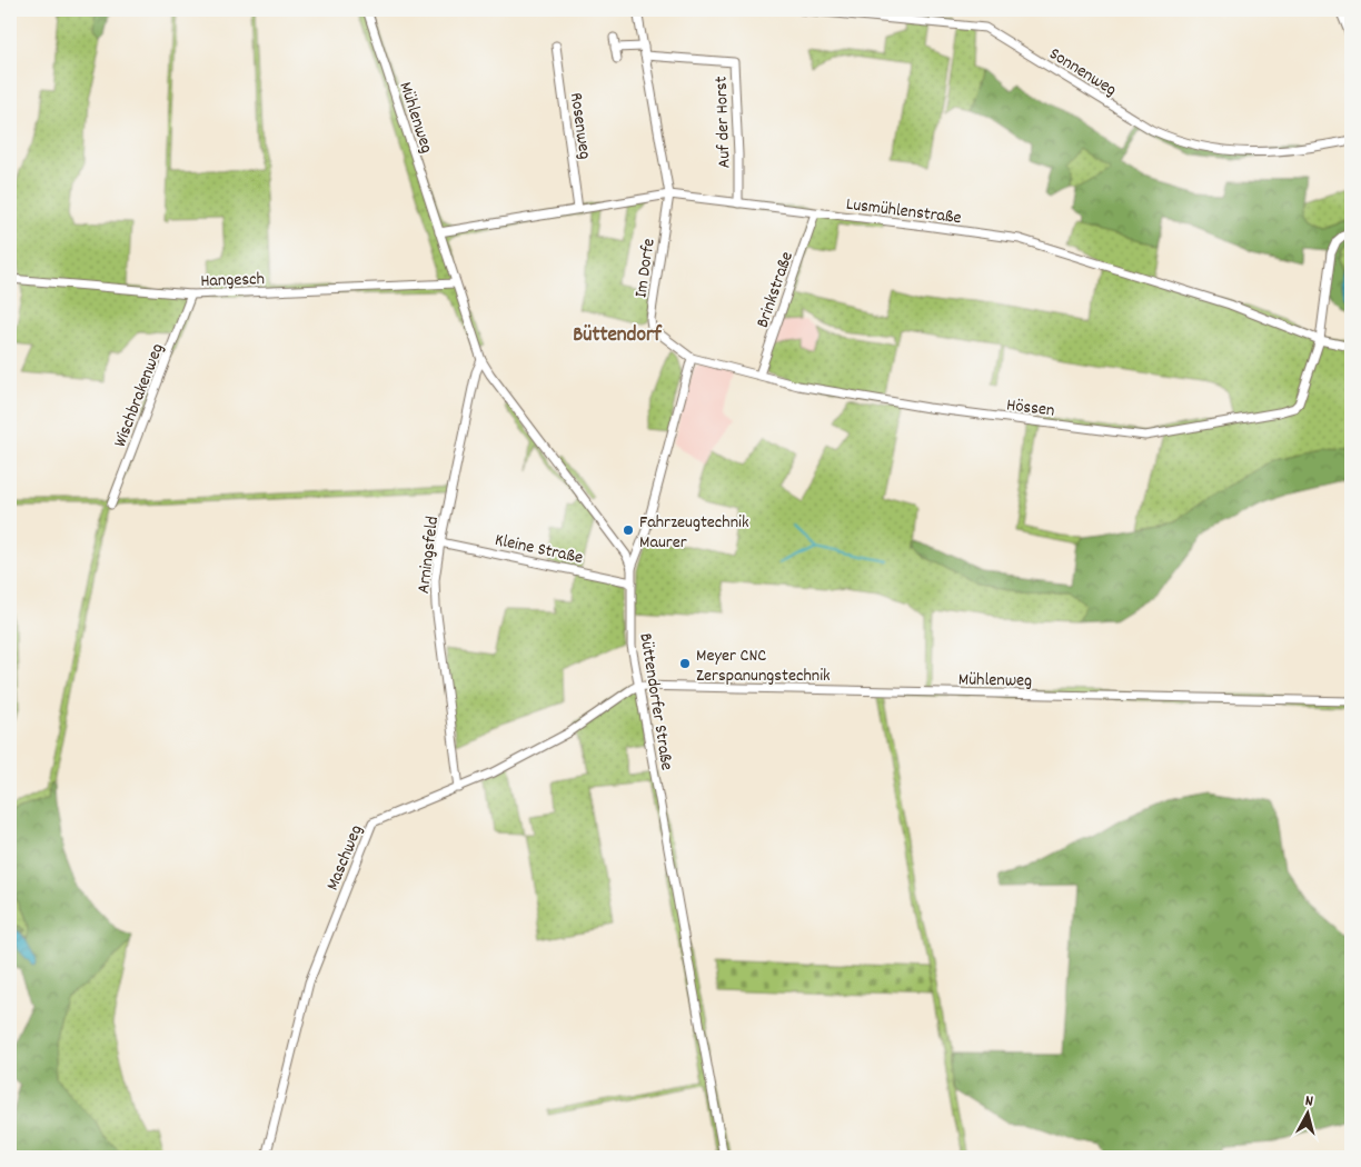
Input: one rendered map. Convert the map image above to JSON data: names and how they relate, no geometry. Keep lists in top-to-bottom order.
{
  "streets": {
    "street": [
      "Sonnenweg",
      "Mühlenweg",
      "Auf der Horst",
      "Rosenweg",
      "Lusmühlenstraße",
      "Im Dorfe",
      "Hangesch",
      "Brinkstraße",
      "Wischbrakenweg",
      "Hössen",
      "Kleine Straße",
      "Arningsfeld",
      "Büttendorfer Straße",
      "Maschweg"
    ]
  },
  "crossings": [
    ["Mühlenweg", "Lusmühlenstraße"],
    ["Mühlenweg", "Büttendorfer Straße"],
    ["Mühlenweg", "Maschweg"],
    ["Auf der Horst", "Lusmühlenstraße"],
    ["Auf der Horst", "Im Dorfe"],
    ["Rosenweg", "Lusmühlenstraße"],
    ["Lusmühlenstraße", "Im Dorfe"],
    ["Lusmühlenstraße", "Brinkstraße"],
    ["Lusmühlenstraße", "Hössen"],
    ["Im Dorfe", "Hössen"],
    ["Hangesch", "Wischbrakenweg"],
    ["Brinkstraße", "Hössen"],
    ["Kleine Straße", "Arningsfeld"],
    ["Kleine Straße", "Büttendorfer Straße"],
    ["Arningsfeld", "Maschweg"],
    ["Büttendorfer Straße", "Maschweg"]
  ],
  "districts": ["Büttendorf"],
  "places": ["Fahrzeugtechnik Maurer", "Meyer CNC Zerspanungstechnik"],
  "north": "top"
}
